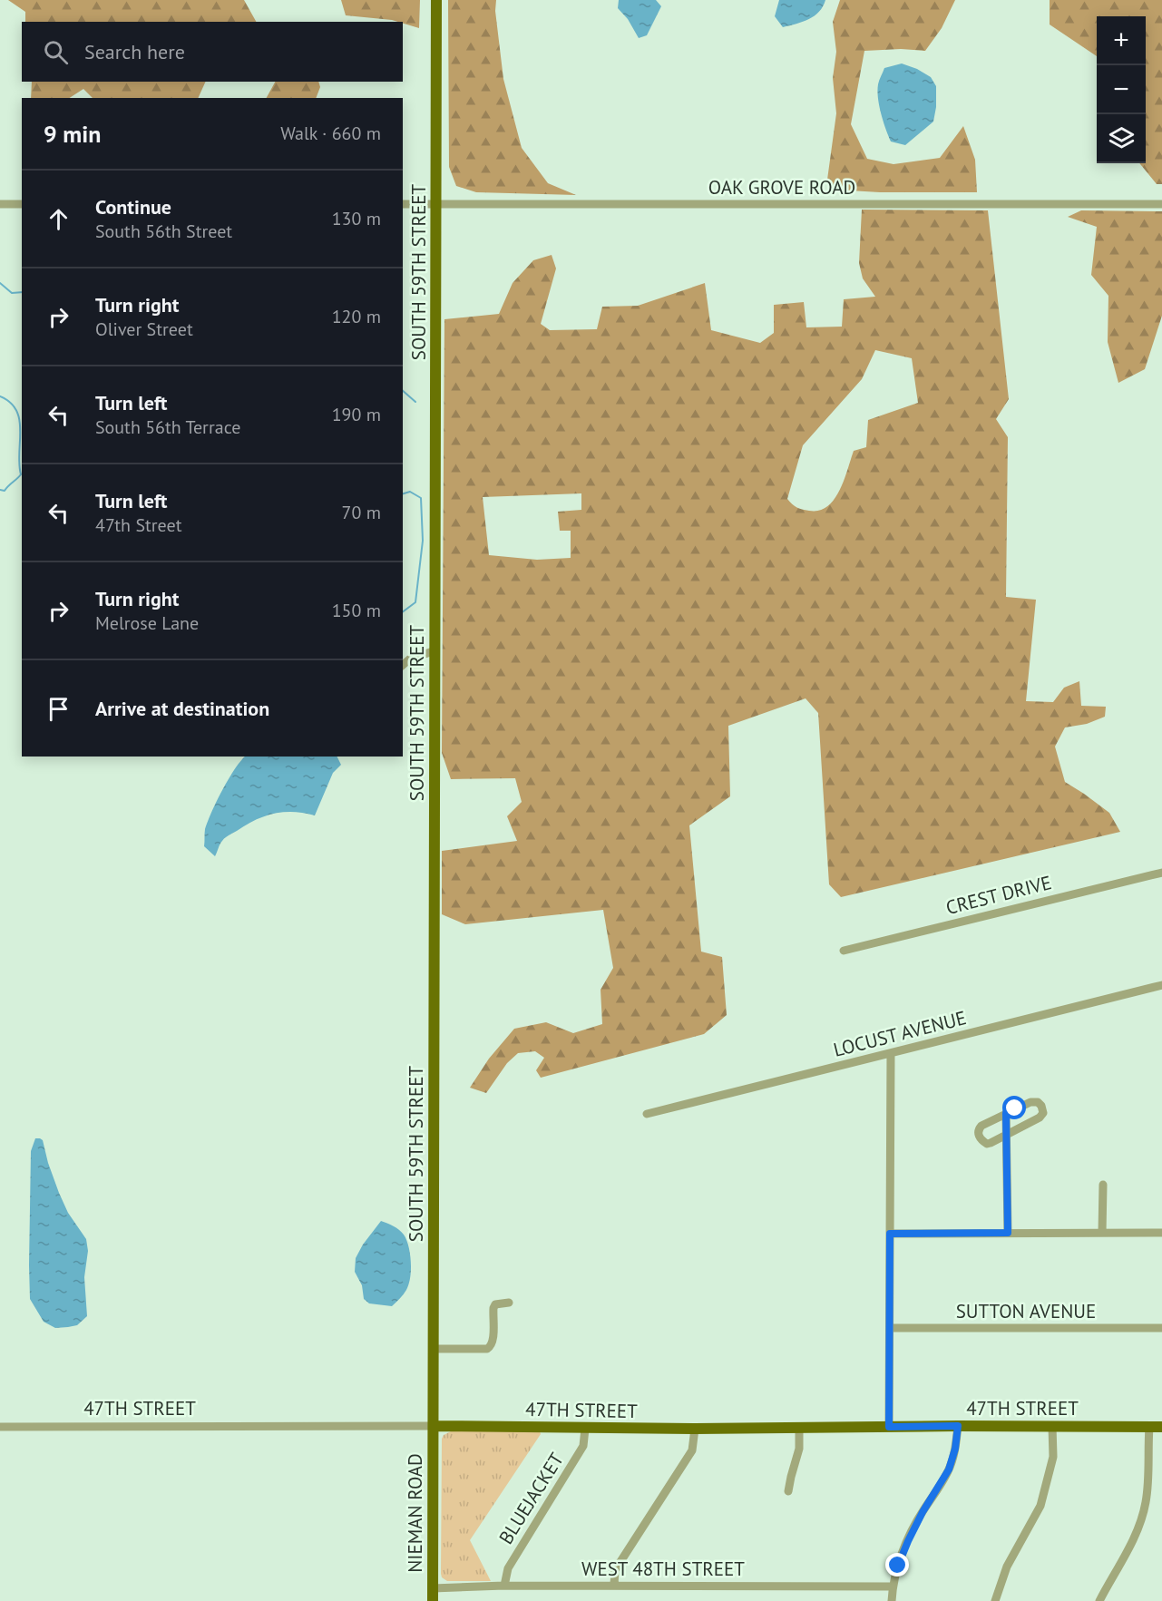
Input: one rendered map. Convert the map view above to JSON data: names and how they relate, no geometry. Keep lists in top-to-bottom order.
{
  "streets": {
    "main road": ["SOUTH 59TH STREET", "47TH STREET", "NIEMAN ROAD"],
    "street": [
      "OAK GROVE ROAD",
      "CREST DRIVE",
      "LOCUST AVENUE",
      "SUTTON AVENUE",
      "BLUEJACKET",
      "WEST 48TH STREET"
    ]
  },
  "crossings": [
    ["OAK GROVE ROAD", "SOUTH 59TH STREET"],
    ["SOUTH 59TH STREET", "47TH STREET"],
    ["SOUTH 59TH STREET", "NIEMAN ROAD"],
    ["47TH STREET", "BLUEJACKET"],
    ["47TH STREET", "NIEMAN ROAD"],
    ["BLUEJACKET", "WEST 48TH STREET"],
    ["NIEMAN ROAD", "WEST 48TH STREET"]
  ],
  "page": {
    "map_buttons": ["+", "−"],
    "search": "Search here",
    "heading": ["9 min", "Walk · 660 m"],
    "list": [
      ["Continue", "South 56th Street", "130 m"],
      ["Turn right", "Oliver Street", "120 m"],
      ["Turn left", "South 56th Terrace", "190 m"],
      ["Turn left", "47th Street", "70 m"],
      ["Turn right", "Melrose Lane", "150 m"],
      "Arrive at destination"
    ]
  }
}
